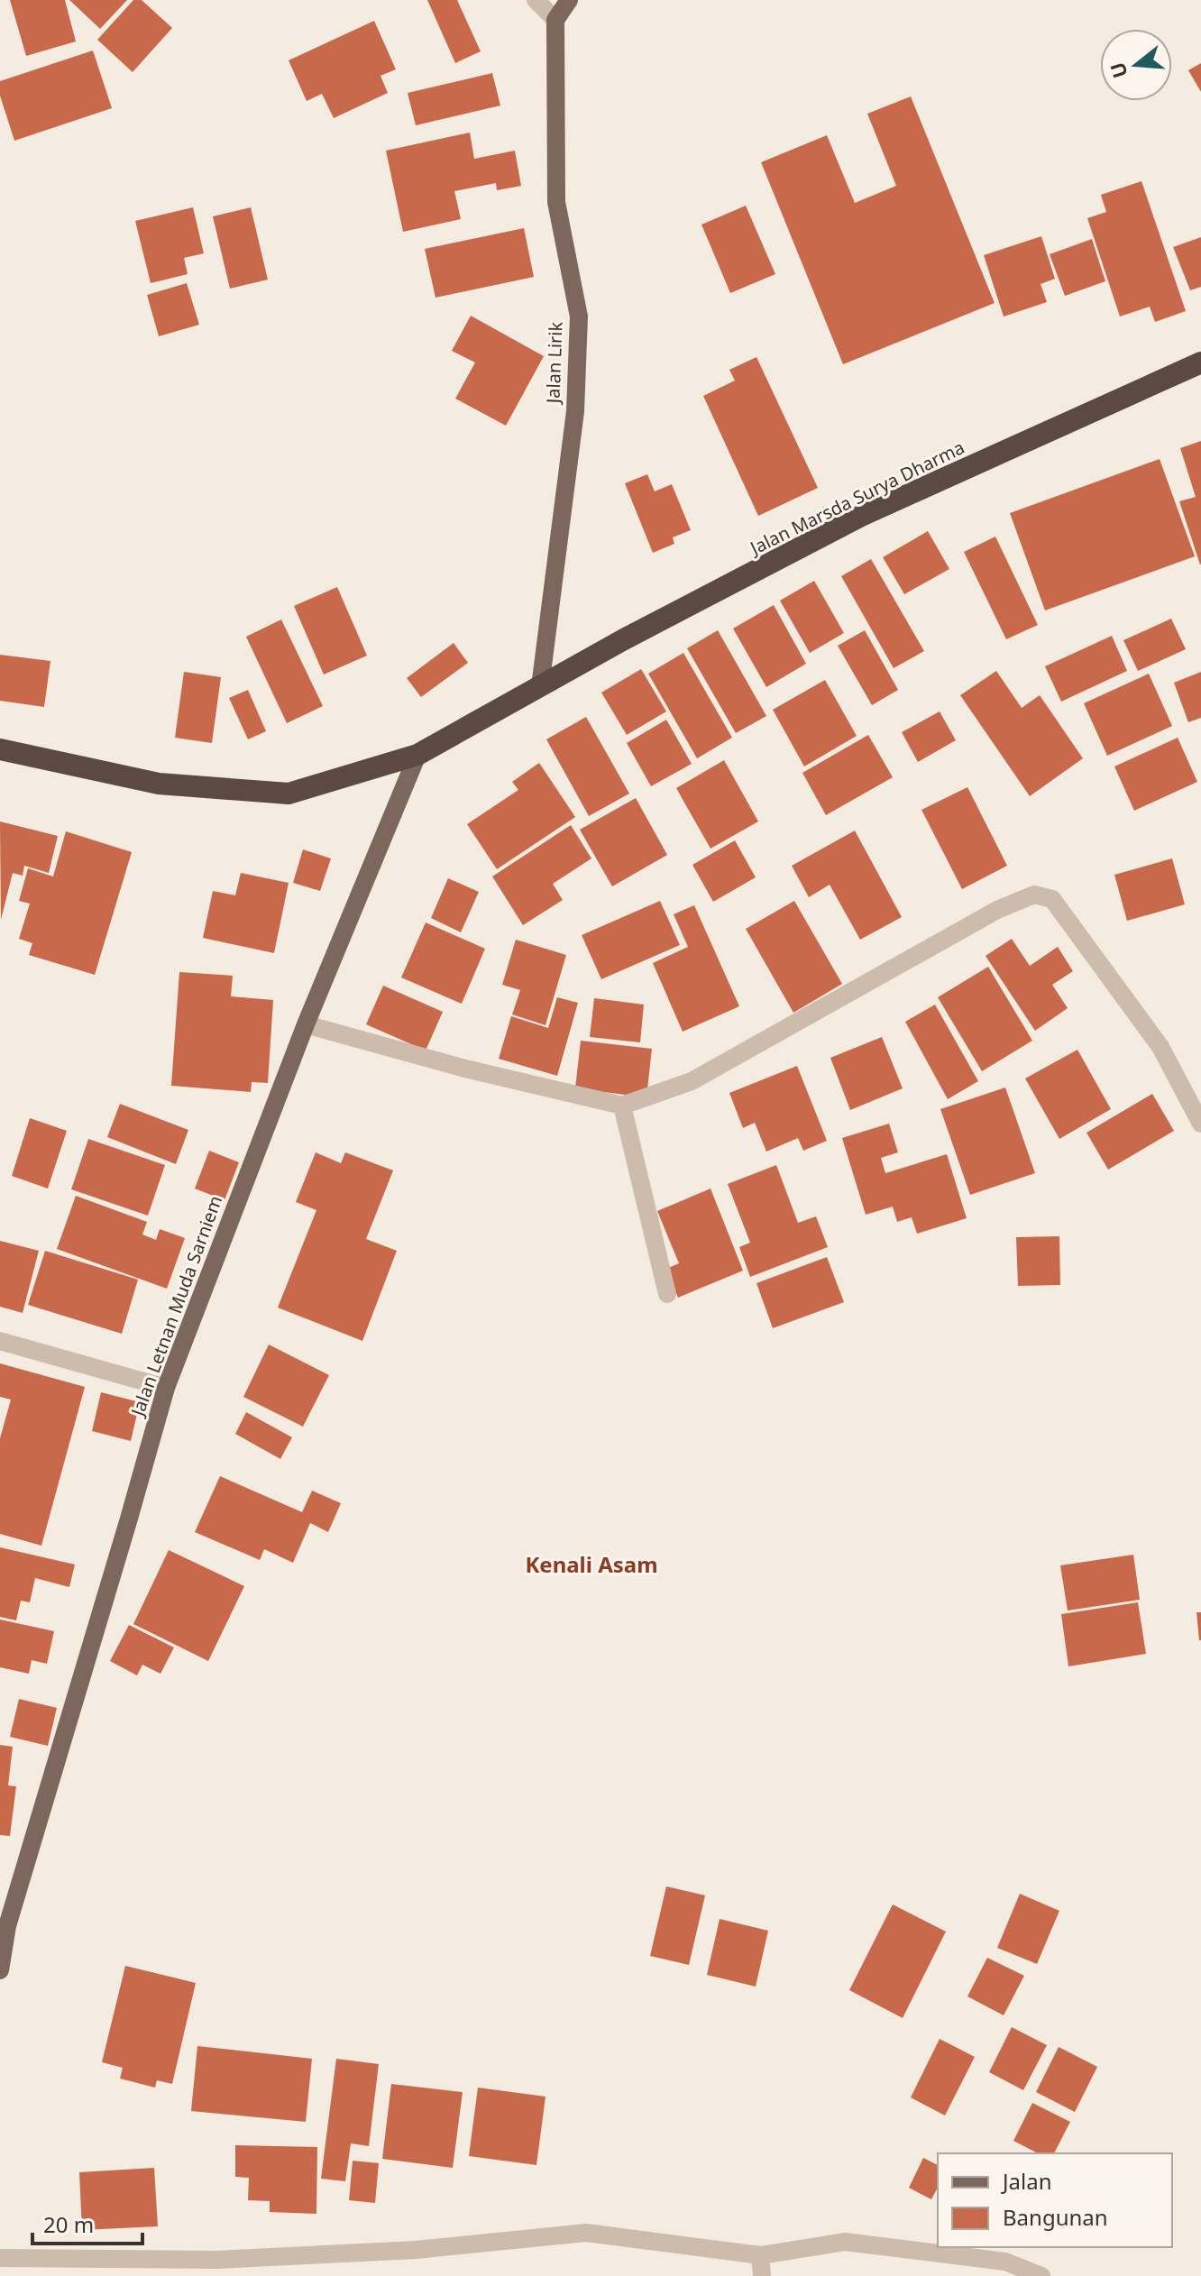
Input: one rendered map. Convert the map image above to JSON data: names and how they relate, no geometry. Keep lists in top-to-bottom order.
{
  "streets": {
    "highway": ["Jalan Marsda Surya Dharma"],
    "main road": ["Jalan Lirik", "Jalan Letnan Muda Sarniem"]
  },
  "crossings": [
    ["Jalan Lirik", "Jalan Marsda Surya Dharma"],
    ["Jalan Marsda Surya Dharma", "Jalan Letnan Muda Sarniem"]
  ],
  "districts": ["Kenali Asam"],
  "legend": ["Jalan", "Bangunan"],
  "scale_bar": "20 m",
  "north": "left"
}
